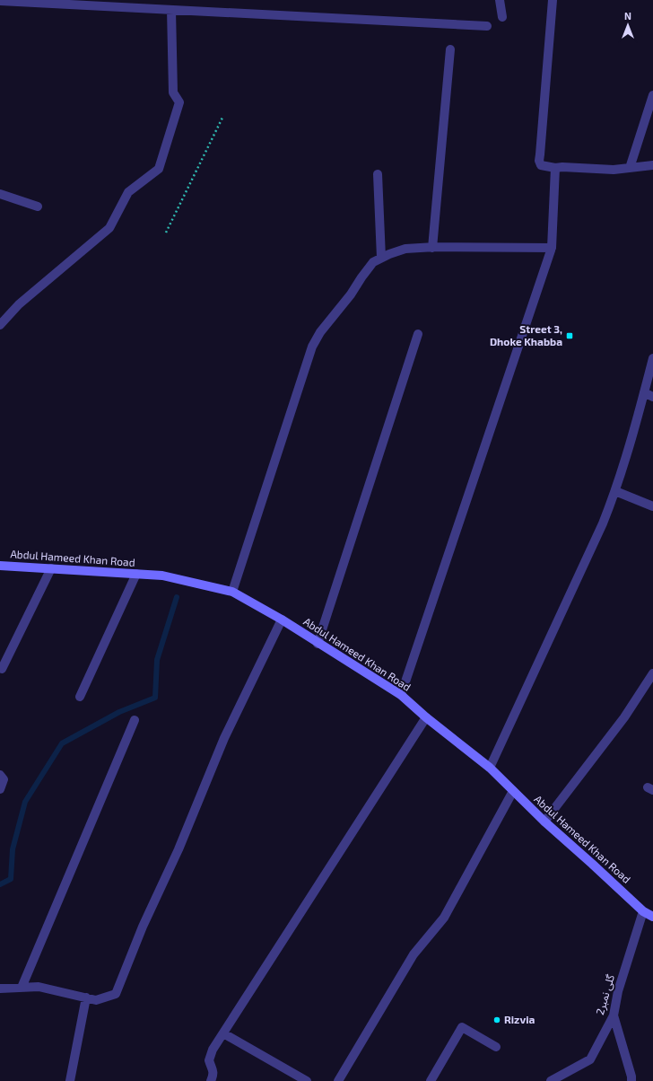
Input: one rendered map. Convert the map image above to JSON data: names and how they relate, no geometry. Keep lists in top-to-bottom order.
{
  "streets": {
    "main road": ["Abdul Hameed Khan Road"],
    "street": ["گلی نمبر2"]
  },
  "crossings": [
    ["Abdul Hameed Khan Road", "گلی نمبر2"]
  ],
  "places": {
    "transit": ["Street 3, Dhoke Khabba"],
    "other": ["Rizvia"]
  },
  "north": "top"
}
